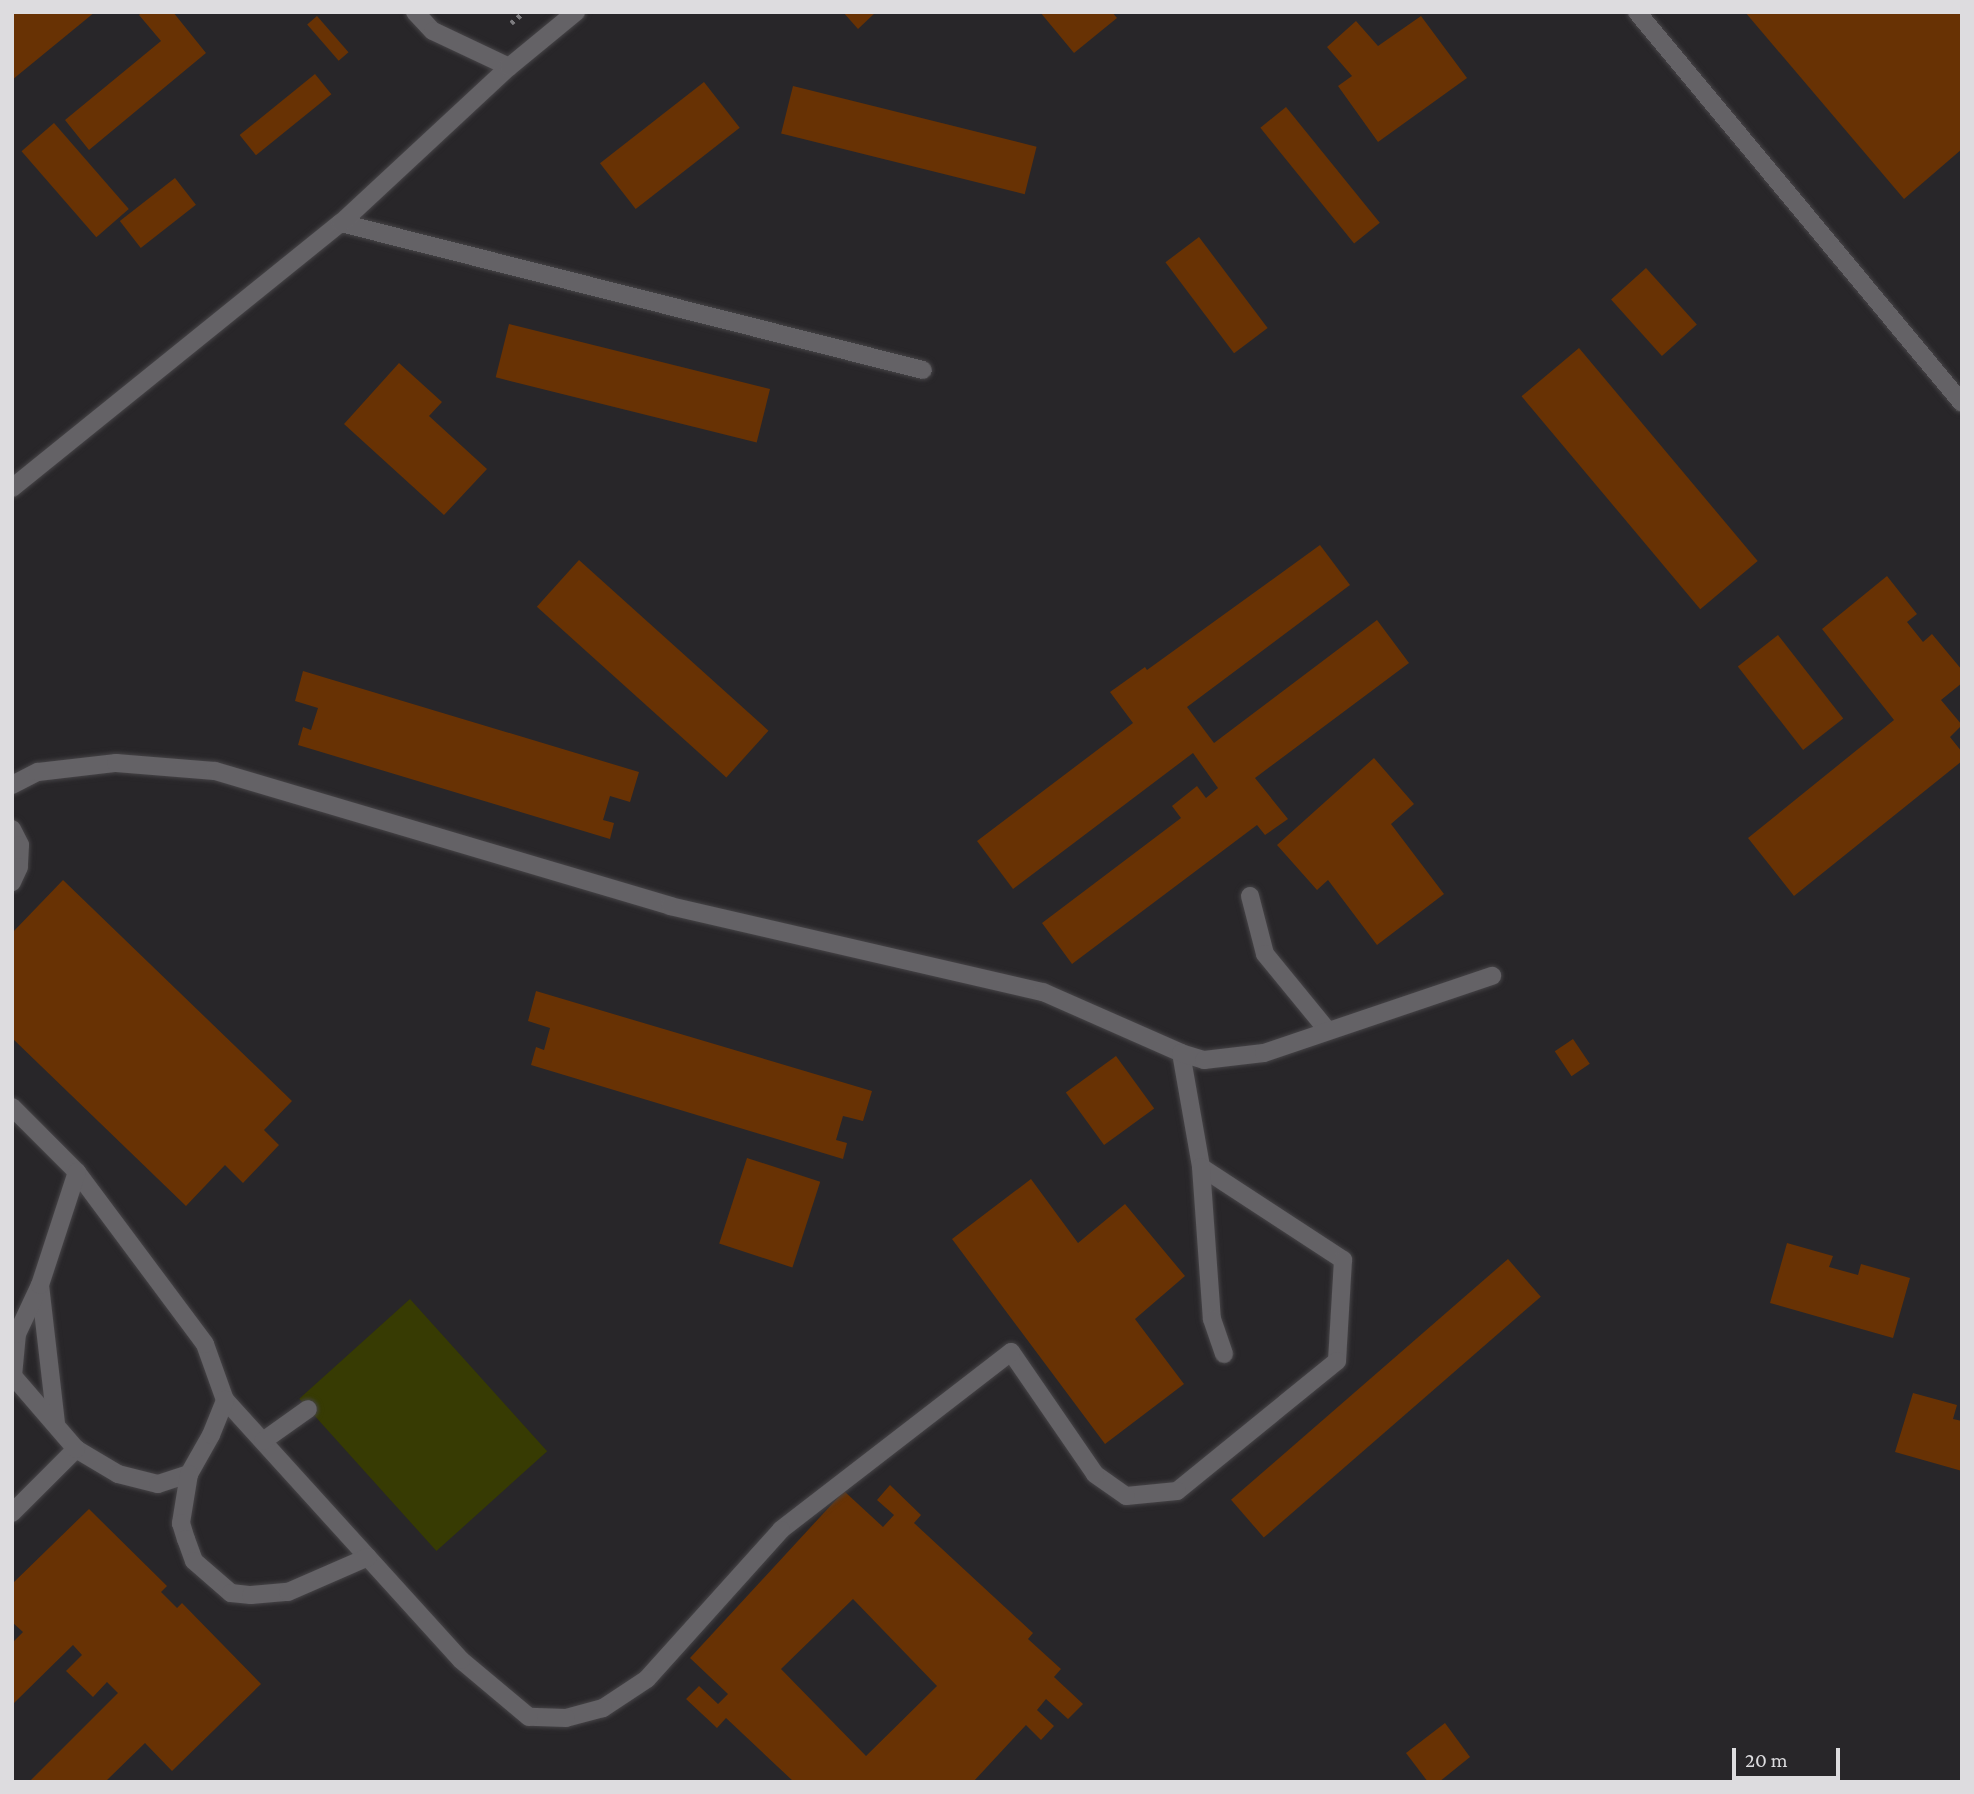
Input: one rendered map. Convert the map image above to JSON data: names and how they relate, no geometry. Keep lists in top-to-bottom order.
{
  "scale_bar": "20 m"
}
